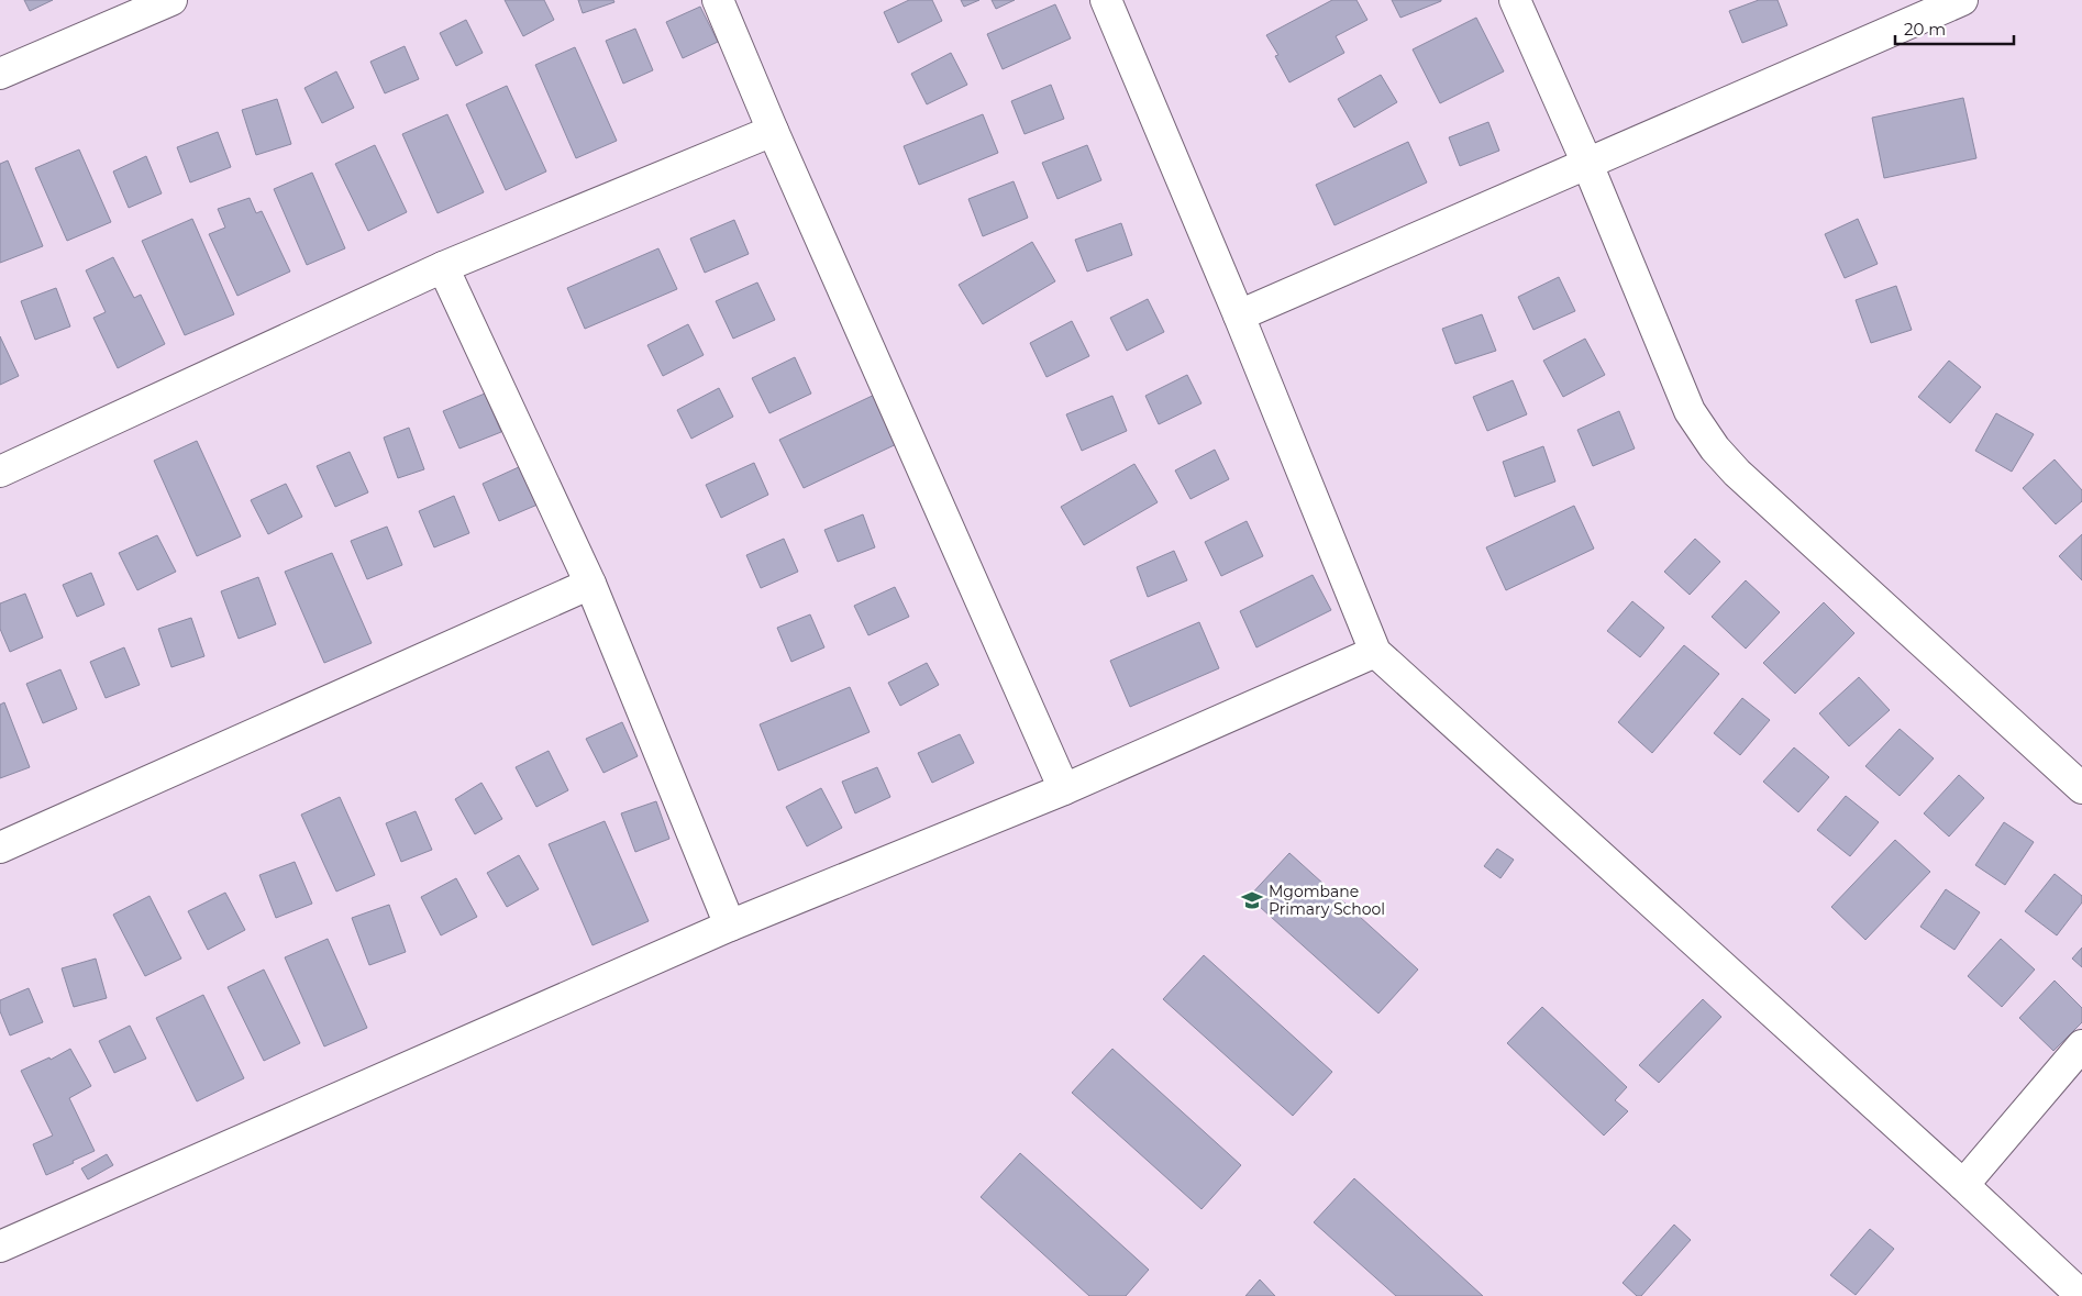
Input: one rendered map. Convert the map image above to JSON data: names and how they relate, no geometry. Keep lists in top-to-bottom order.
{
  "places": {
    "school or university": ["Mgombane Primary School"]
  },
  "scale_bar": "20 m"
}
